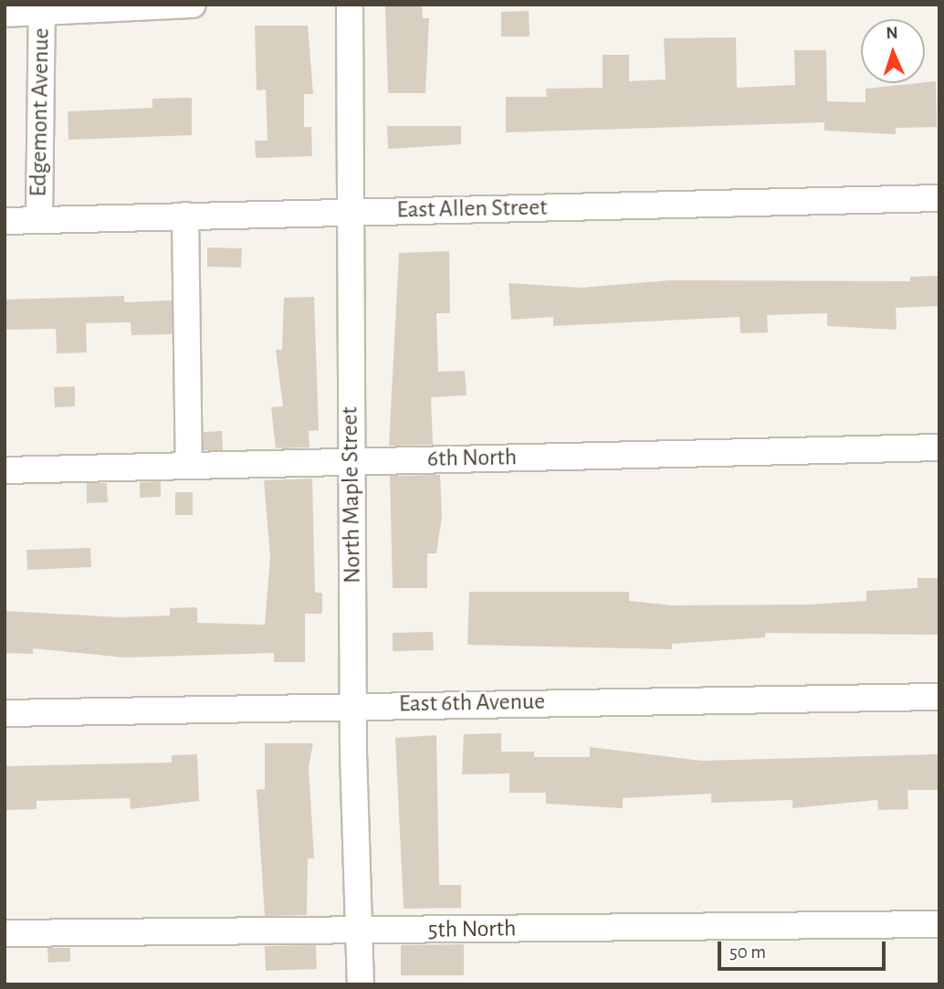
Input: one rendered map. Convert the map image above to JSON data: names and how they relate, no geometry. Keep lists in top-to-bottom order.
{
  "streets": {
    "street": [
      "Edgemont Avenue",
      "East Allen Street",
      "6th North",
      "North Maple Street",
      "East 6th Avenue",
      "5th North"
    ]
  },
  "crossings": [
    ["Edgemont Avenue", "East Allen Street"],
    ["East Allen Street", "North Maple Street"],
    ["6th North", "North Maple Street"],
    ["North Maple Street", "East 6th Avenue"],
    ["North Maple Street", "5th North"]
  ],
  "scale_bar": "50 m",
  "north": "top"
}
